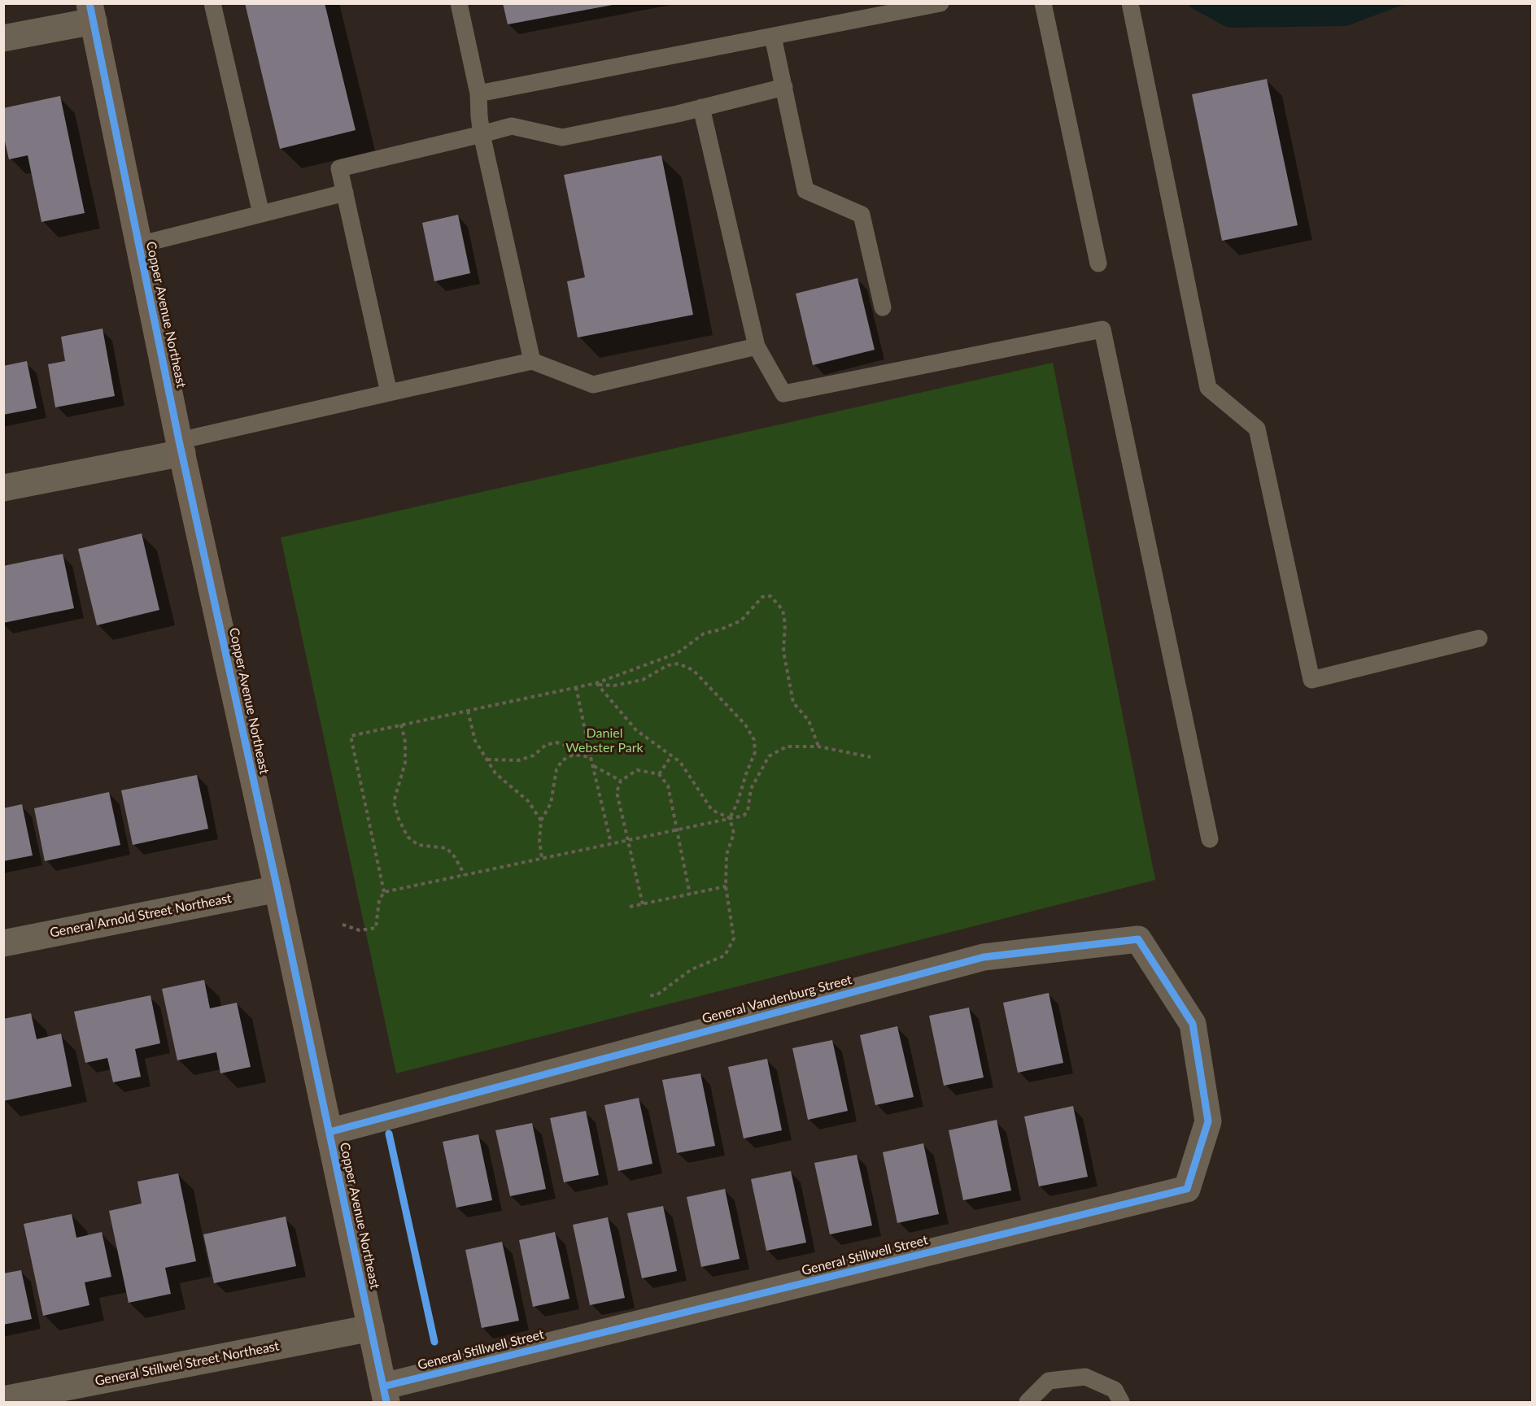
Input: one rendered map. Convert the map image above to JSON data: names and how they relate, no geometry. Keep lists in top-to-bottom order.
{
  "streets": {
    "street": [
      "Copper Avenue Northeast",
      "General Arnold Street Northeast",
      "General Vandenburg Street",
      "General Stillwell Street",
      "General Stillwel Street Northeast"
    ]
  },
  "crossings": [
    ["Copper Avenue Northeast", "General Arnold Street Northeast"],
    ["Copper Avenue Northeast", "General Vandenburg Street"],
    ["Copper Avenue Northeast", "General Stillwell Street"],
    ["Copper Avenue Northeast", "General Stillwel Street Northeast"],
    ["General Vandenburg Street", "General Stillwell Street"]
  ],
  "parks": ["Daniel Webster Park"]
}
